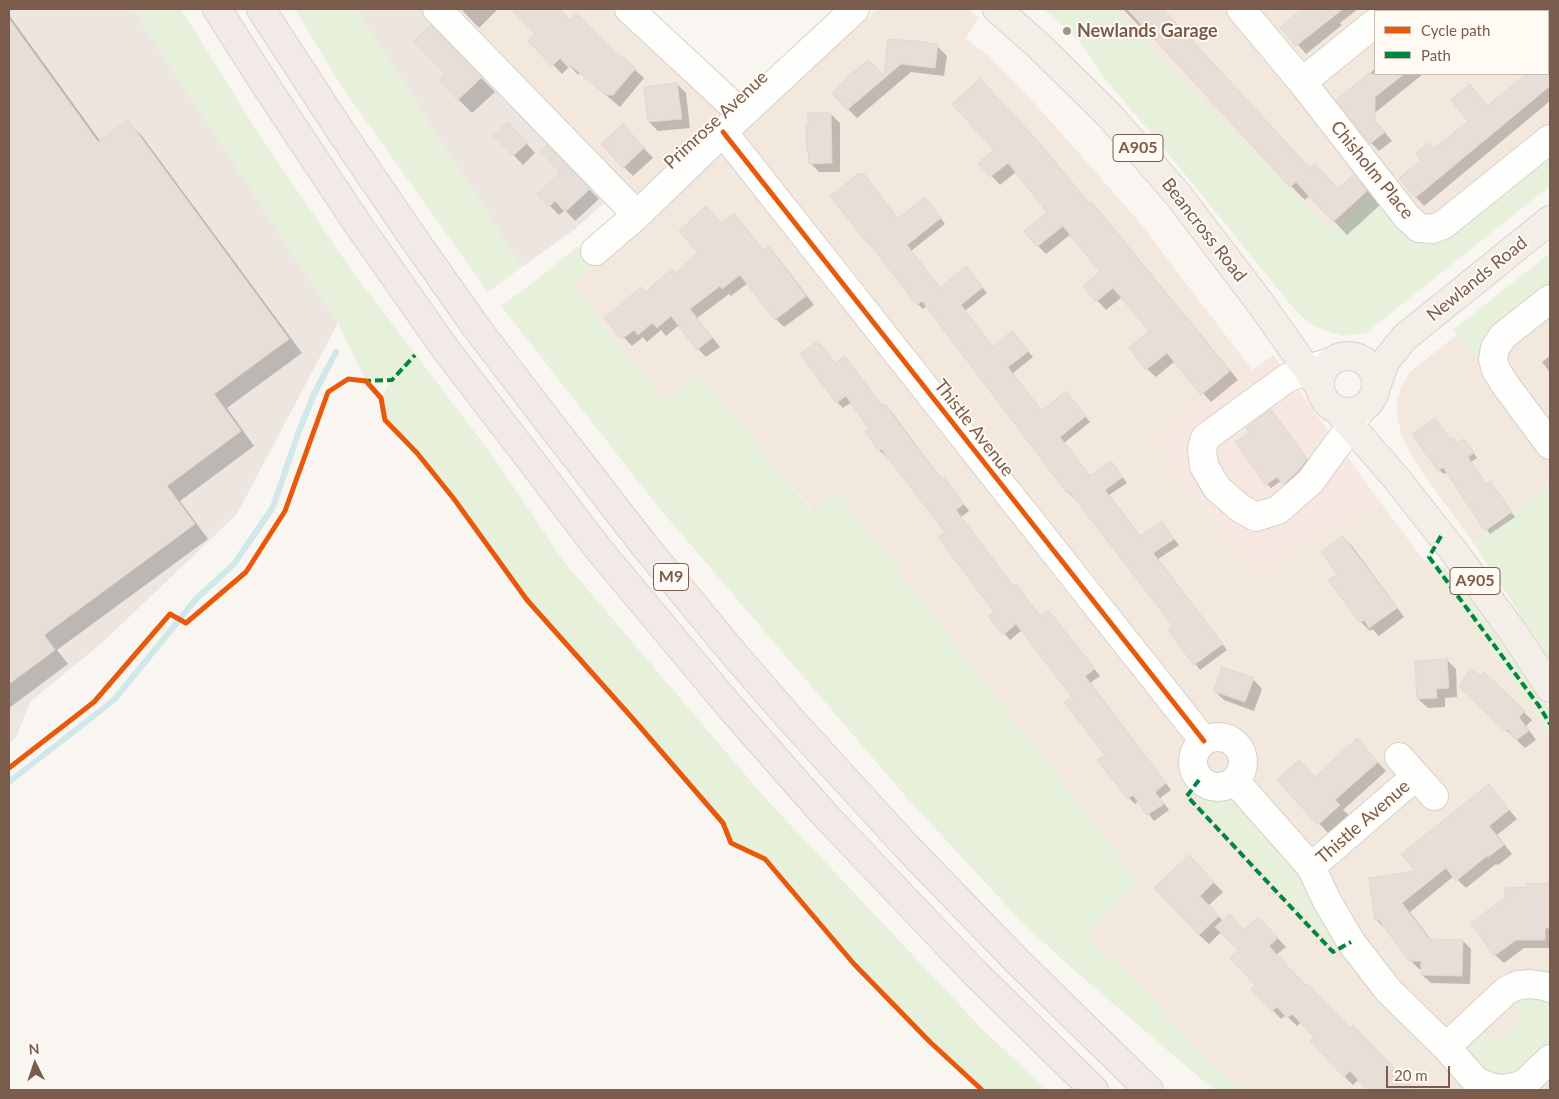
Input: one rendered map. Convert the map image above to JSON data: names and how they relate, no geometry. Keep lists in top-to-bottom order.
{
  "streets": {
    "highway": ["M9"],
    "main road": ["A905", "Beancross Road", "Newlands Road"],
    "street": ["Primrose Avenue", "Chisholm Place", "Thistle Avenue"]
  },
  "crossings": [
    ["Primrose Avenue", "Thistle Avenue"],
    ["A905", "Beancross Road"],
    ["A905", "Newlands Road"],
    ["Beancross Road", "Newlands Road"]
  ],
  "places": ["Newlands Garage"],
  "legend": ["Cycle path", "Path"],
  "scale_bar": "20 m",
  "north": "top"
}
